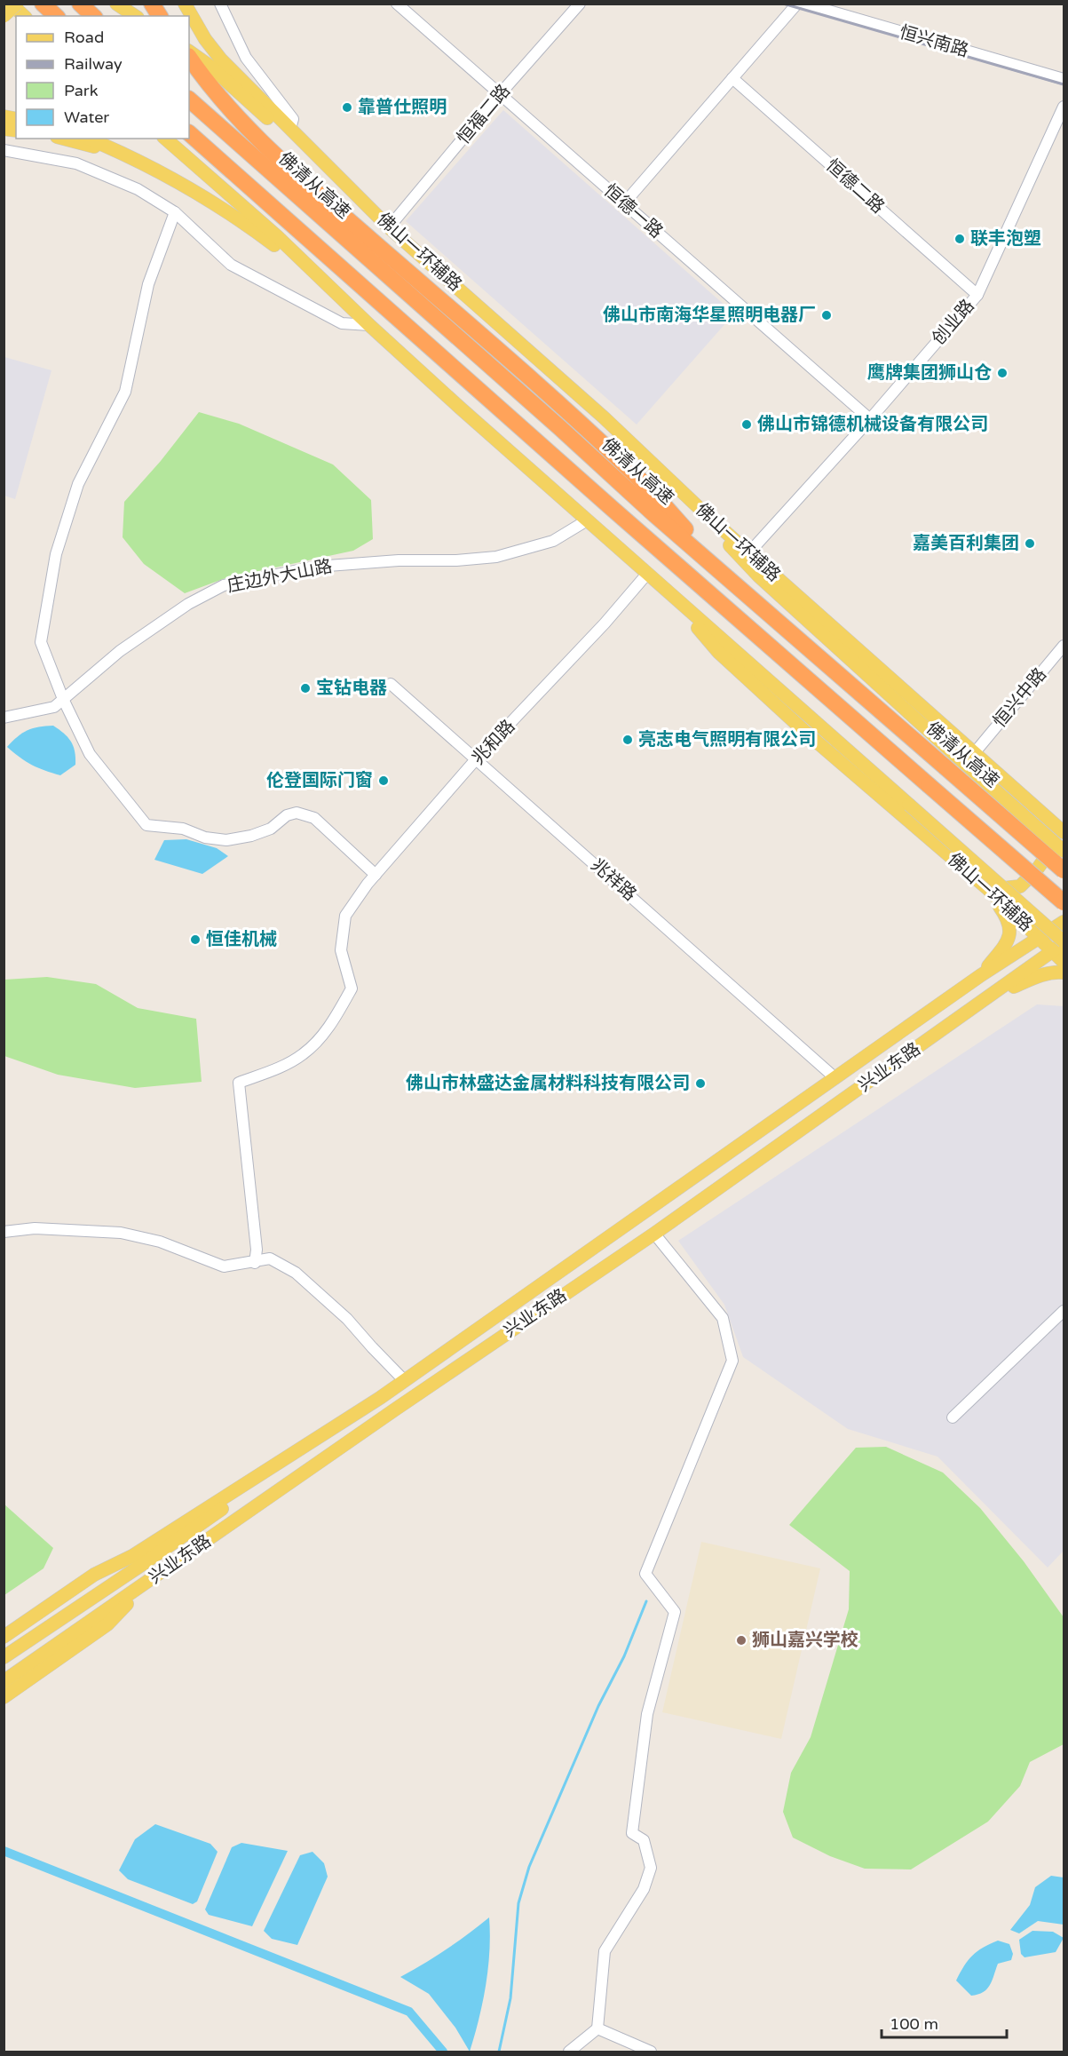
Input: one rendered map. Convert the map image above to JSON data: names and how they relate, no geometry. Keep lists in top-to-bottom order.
{
  "streets": {
    "highway": ["佛清从高速"],
    "main road": ["佛山一环辅路", "兴业东路"],
    "street": [
      "恒兴南路",
      "恒福二路",
      "恒德二路",
      "恒德一路",
      "创业路",
      "庄边外大山路",
      "恒兴中路",
      "兆和路",
      "兆祥路"
    ]
  },
  "crossings": [
    ["恒福二路", "恒德一路"],
    ["恒福二路", "佛山一环辅路"],
    ["恒德二路", "创业路"],
    ["恒德一路", "创业路"],
    ["佛山一环辅路", "创业路"],
    ["佛山一环辅路", "庄边外大山路"],
    ["佛山一环辅路", "恒兴中路"],
    ["佛山一环辅路", "兆和路"],
    ["佛山一环辅路", "兴业东路"],
    ["兆和路", "兆祥路"],
    ["兆祥路", "兴业东路"]
  ],
  "places": [
    "靠普仕照明",
    "联丰泡塑",
    "佛山市南海华星照明电器厂",
    "鹰牌集团狮山仓",
    "佛山市锦德机械设备有限公司",
    "嘉美百利集团",
    "宝钻电器",
    "亮志电气照明有限公司",
    "伦登国际门窗",
    "恒佳机械",
    "佛山市林盛达金属材料科技有限公司",
    "狮山嘉兴学校"
  ],
  "legend": [
    "Road",
    "Railway",
    "Park",
    "Water"
  ],
  "scale_bar": "100 m"
}
